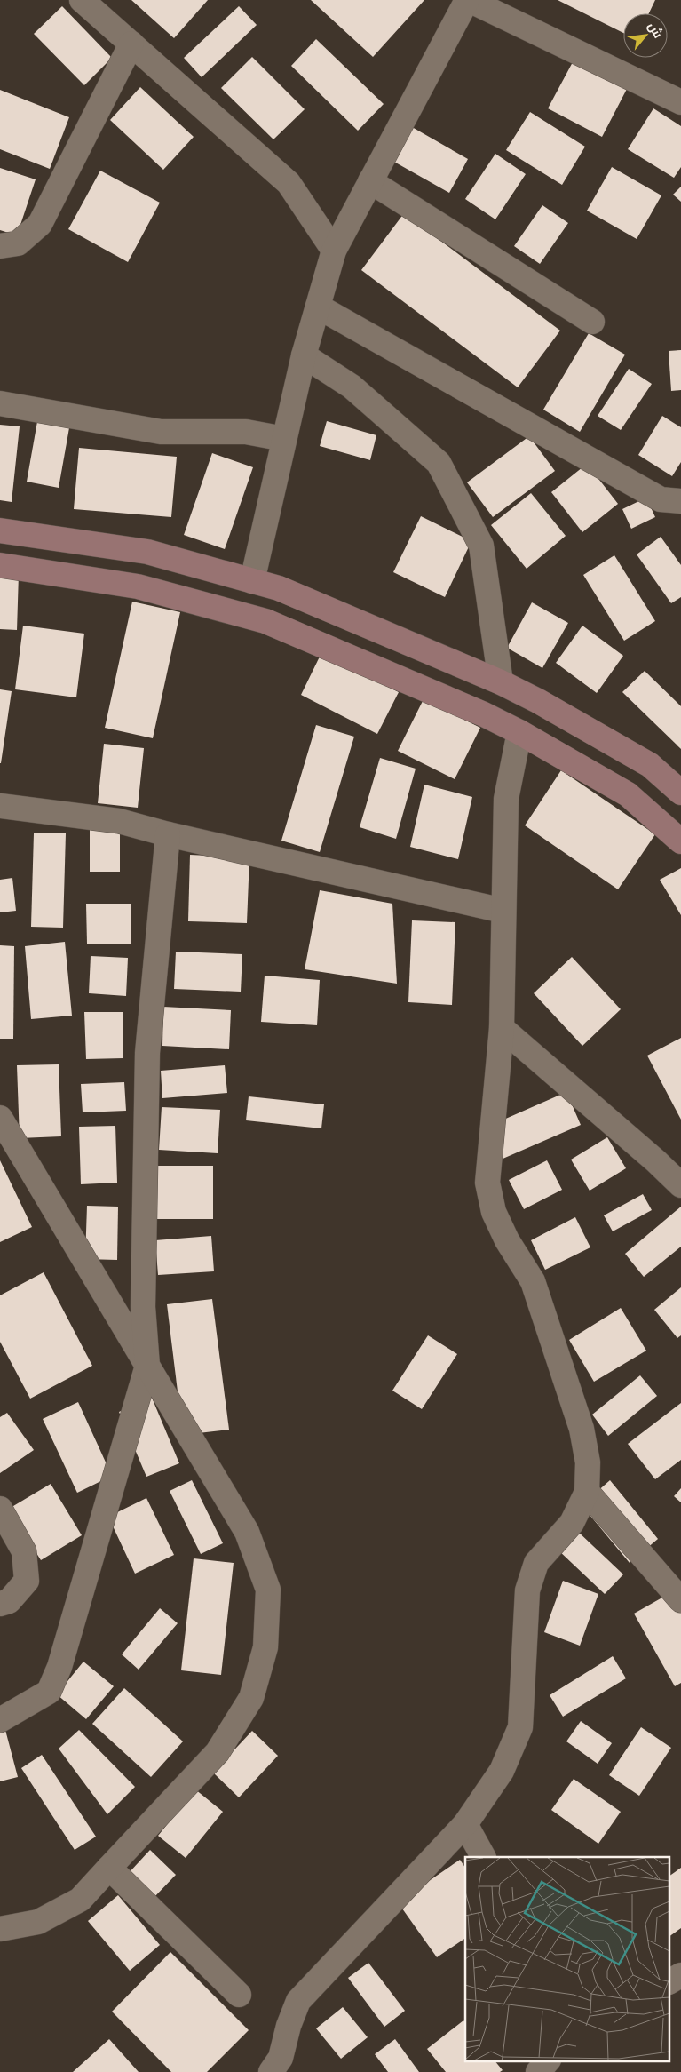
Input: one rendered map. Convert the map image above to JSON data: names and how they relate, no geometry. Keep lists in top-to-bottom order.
{
  "north": "top right"
}
